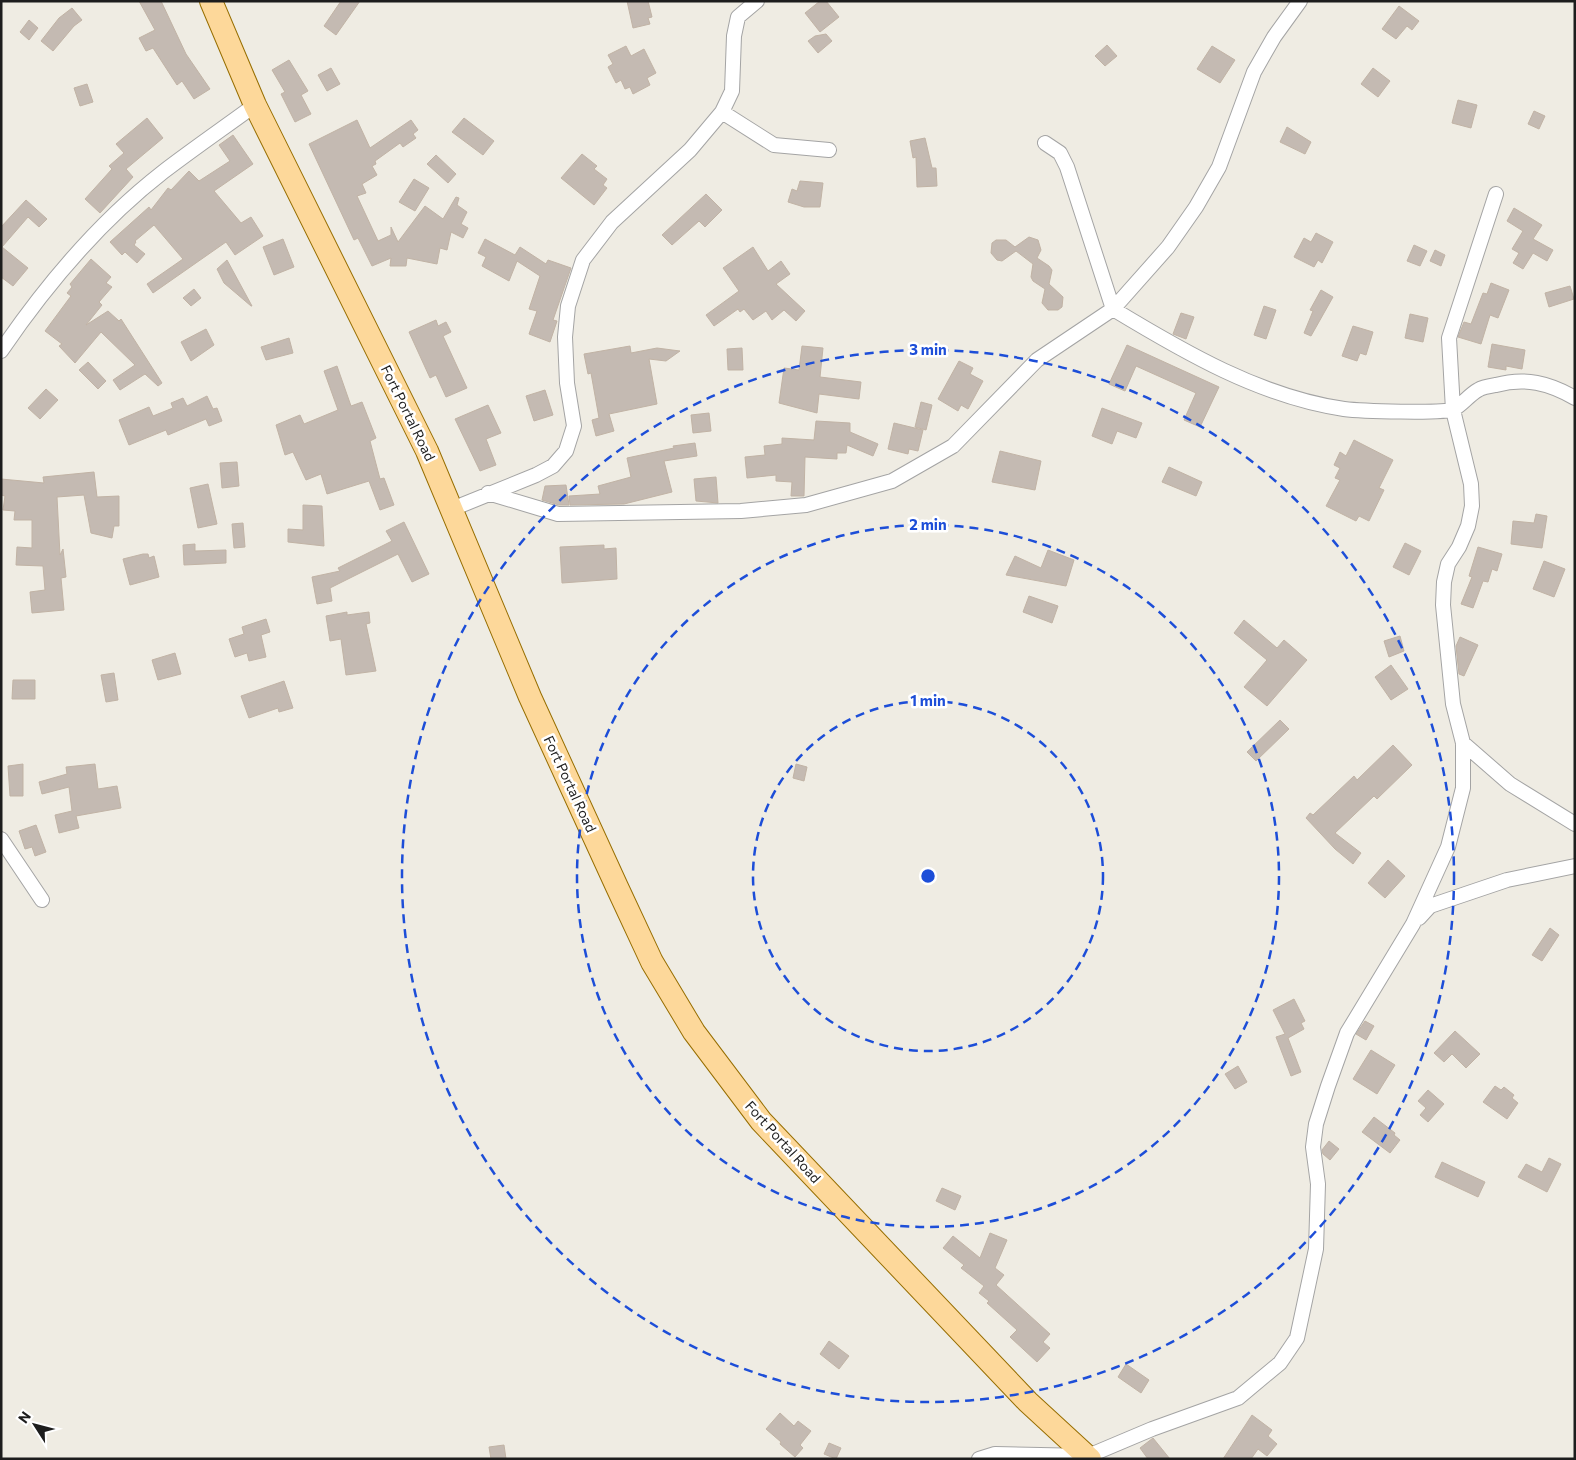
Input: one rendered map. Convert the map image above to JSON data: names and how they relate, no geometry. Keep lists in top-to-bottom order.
{
  "streets": {
    "main road": ["Fort Portal Road"]
  },
  "north": "top left",
  "rings": ["3 min", "2 min", "1 min"]
}
